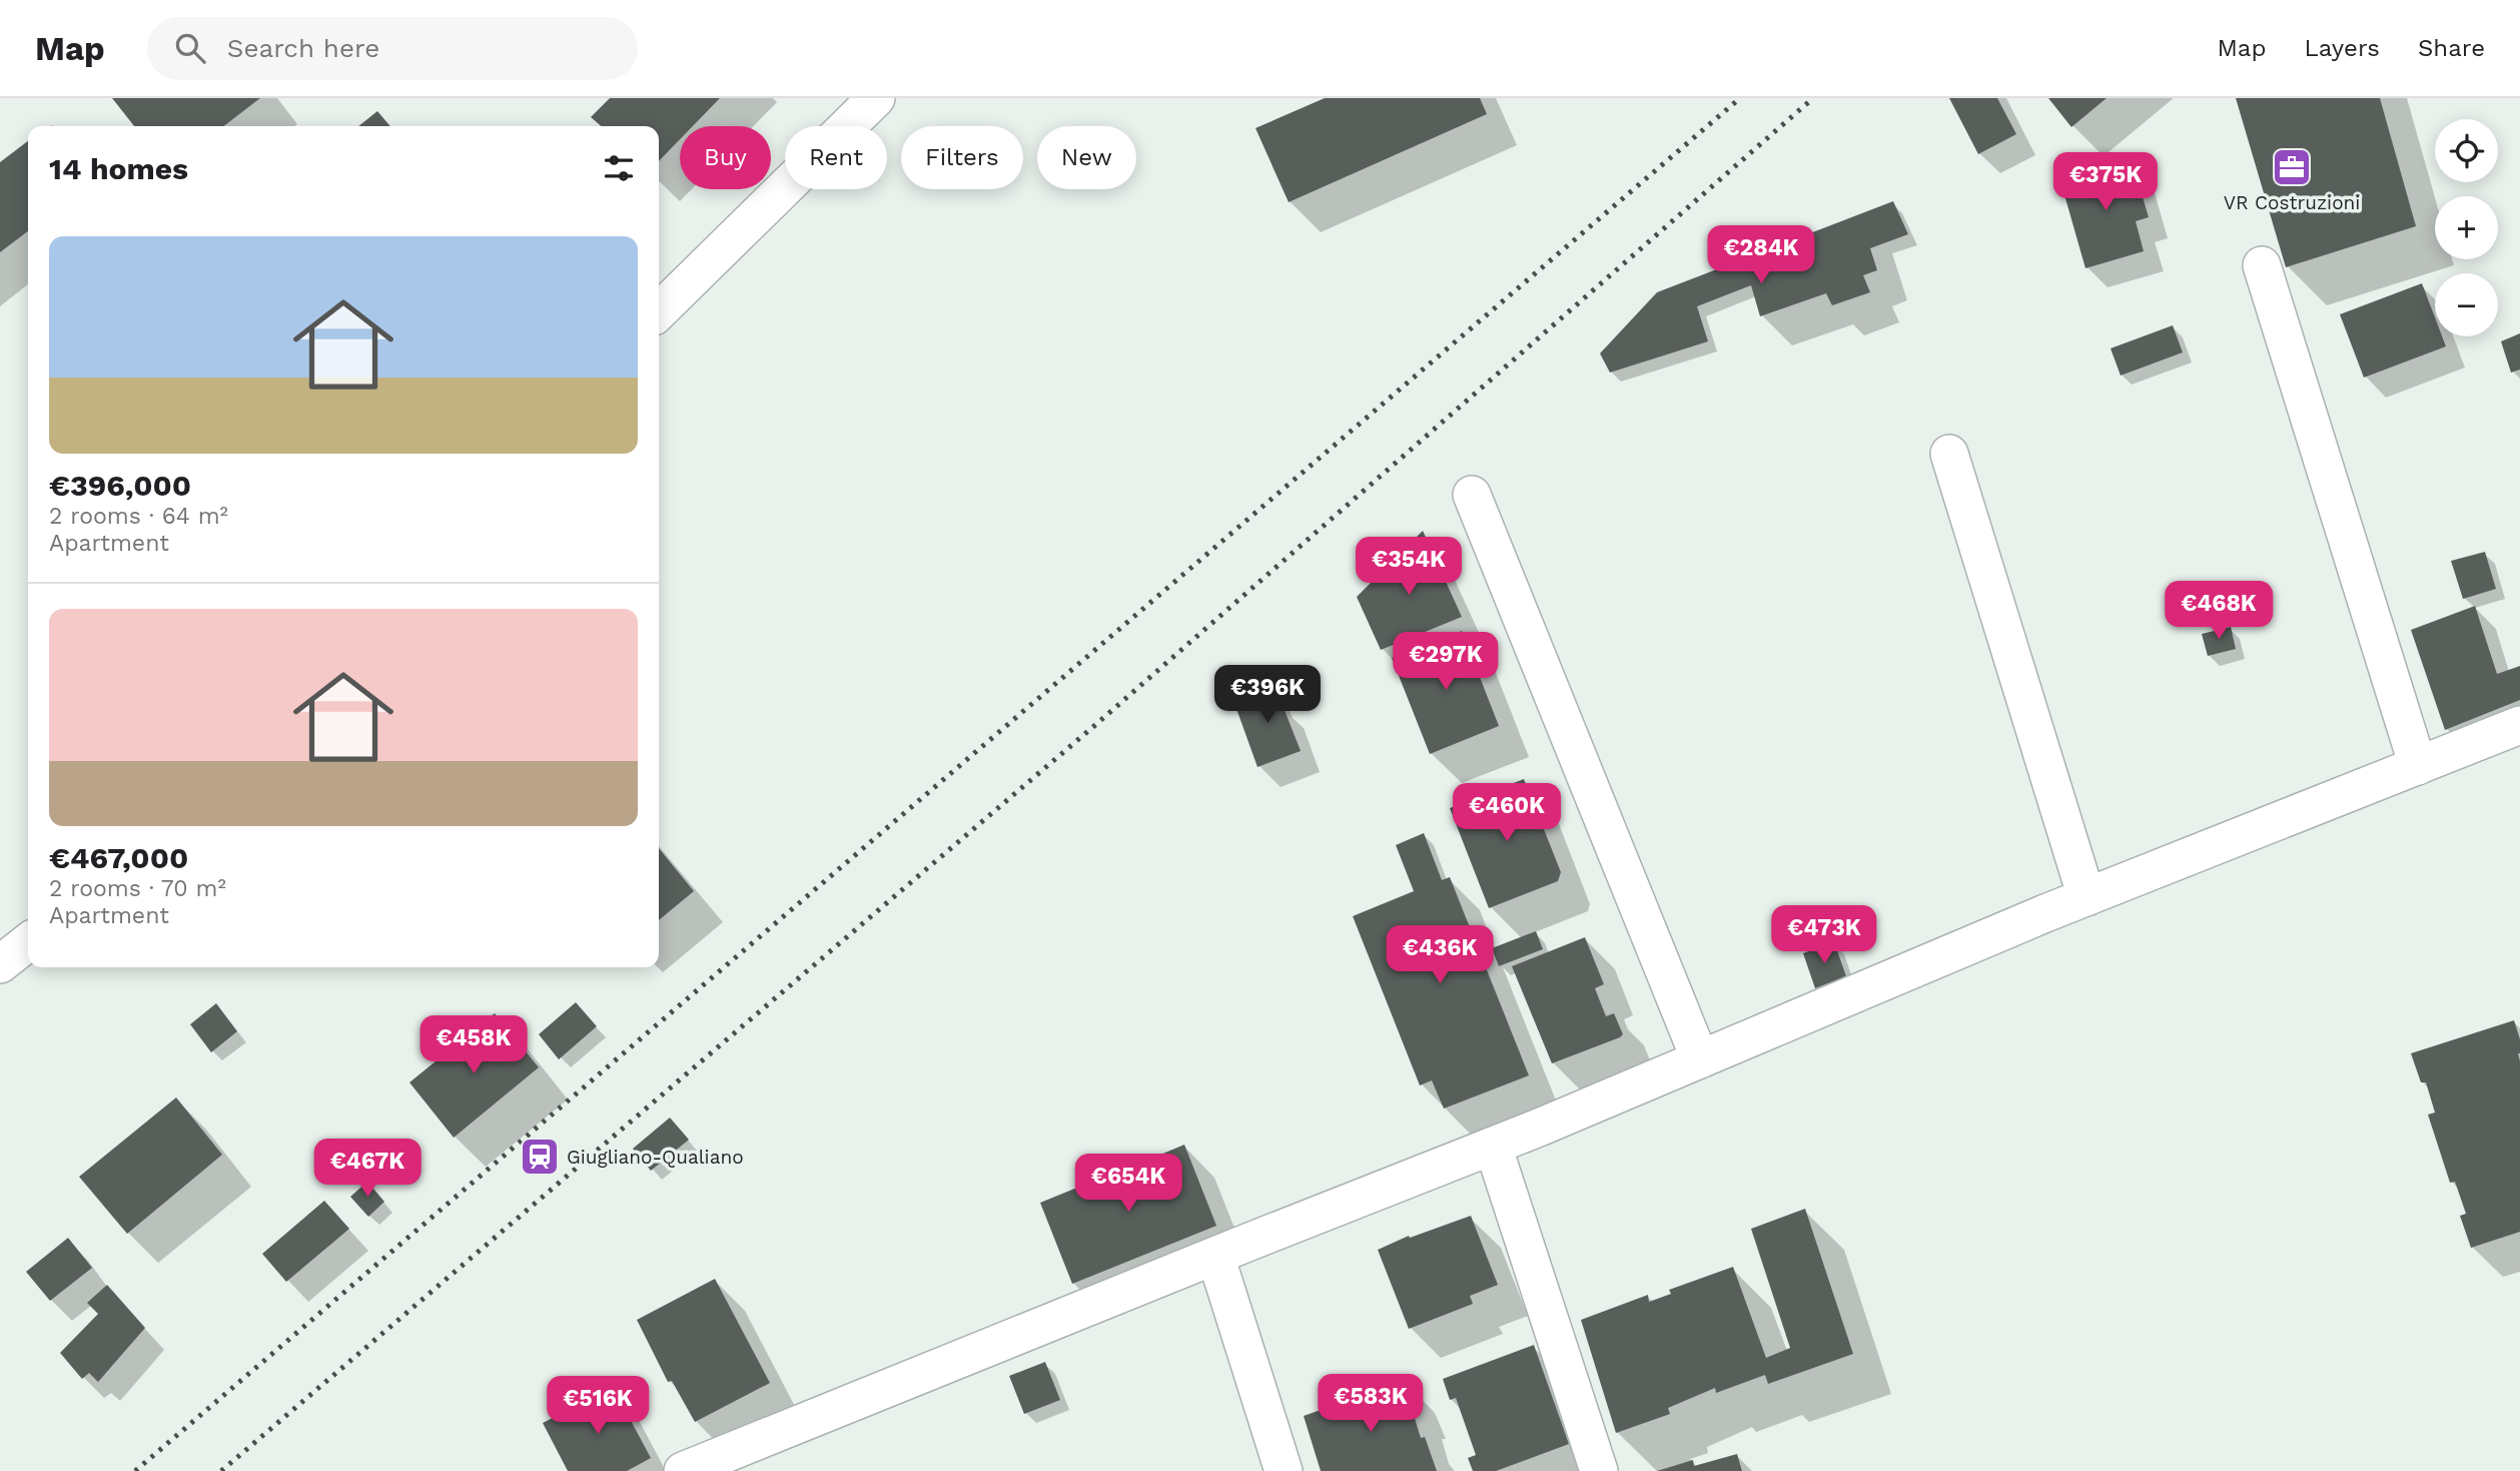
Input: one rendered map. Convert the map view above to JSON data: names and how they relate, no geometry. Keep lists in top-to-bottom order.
{
  "places": {
    "office": ["VR Costruzioni"],
    "station": ["Giugliano-Qualiano"]
  },
  "page": {
    "header": "Map",
    "search": "Search here",
    "nav": ["Map", "Layers", "Share"],
    "map_buttons": ["+", "−"],
    "chip": [
      "Buy",
      "Rent",
      "Filters",
      "New"
    ],
    "heading": "14 homes",
    "price": [
      "€375K",
      "€284K",
      "€354K",
      "€468K",
      "€297K",
      "€396K",
      "€460K",
      "€473K",
      "€436K",
      "€458K",
      "€467K",
      "€654K",
      "€583K",
      "€516K"
    ],
    "list": [
      {
        "name": "€396,000",
        "note": "2 rooms · 64 m² · Apartment"
      },
      {
        "name": "€467,000",
        "note": "2 rooms · 70 m² · Apartment"
      }
    ]
  }
}
